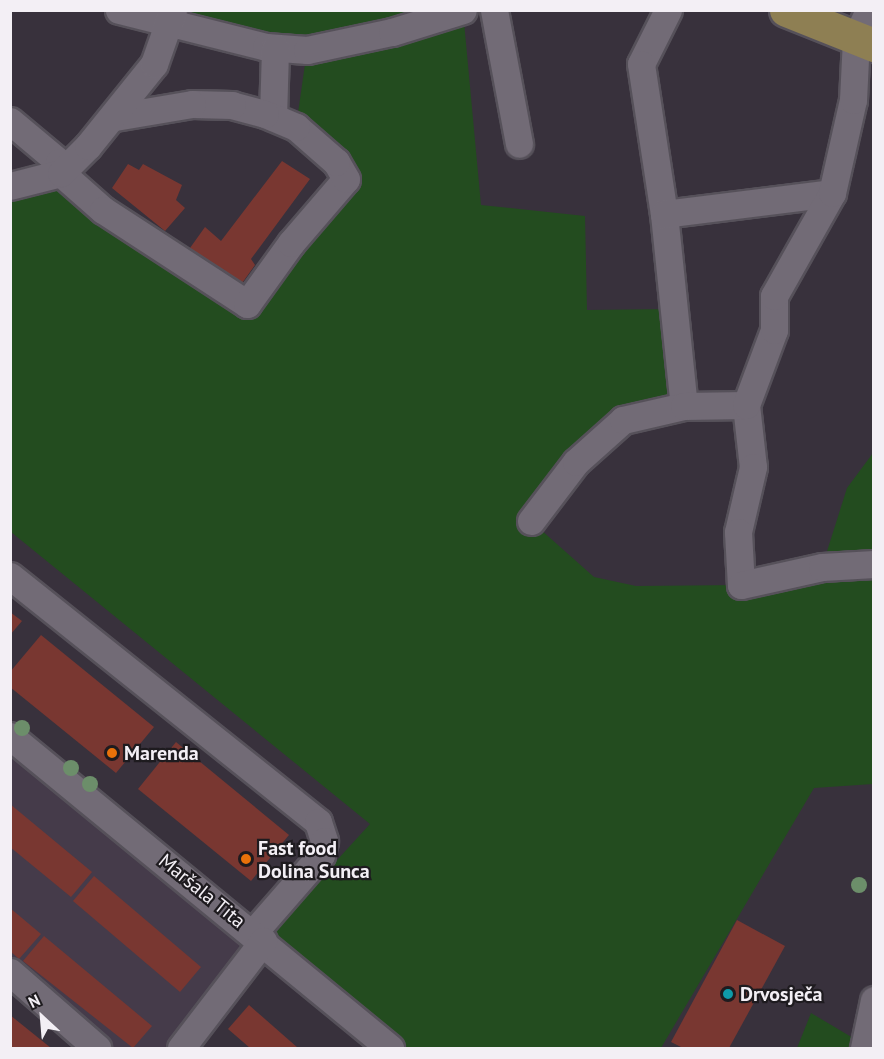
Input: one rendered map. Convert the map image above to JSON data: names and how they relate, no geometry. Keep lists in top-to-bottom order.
{
  "streets": {
    "street": ["Maršala Tita"]
  },
  "places": ["Marenda", "Fast food Dolina Sunca", "Drvosječa"],
  "north": "top left"
}
